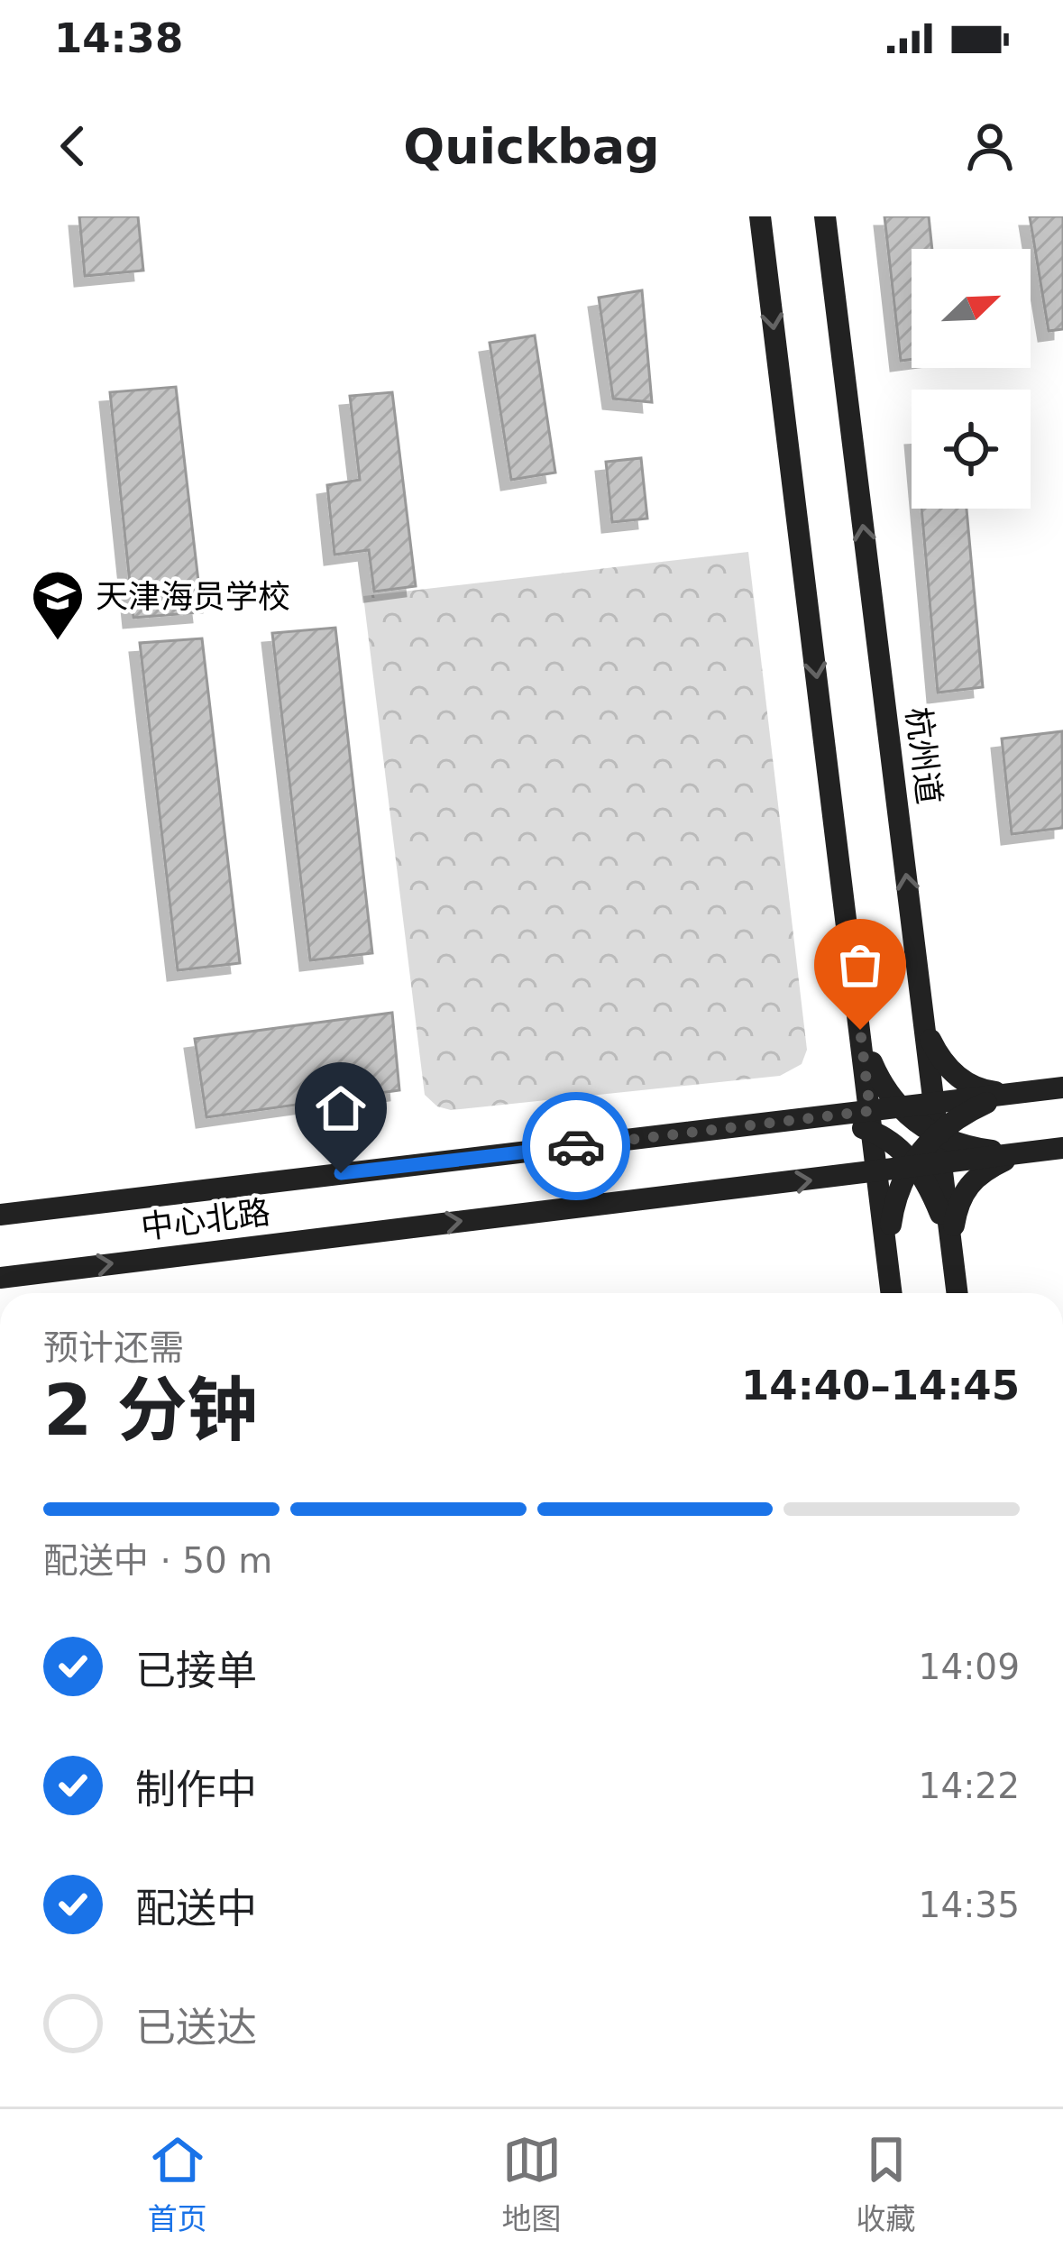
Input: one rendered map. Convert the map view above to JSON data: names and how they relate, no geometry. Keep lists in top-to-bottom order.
{
  "streets": {
    "main road": ["杭州道", "中心北路"]
  },
  "crossings": [
    ["杭州道", "中心北路"]
  ],
  "places": {
    "school or university": ["天津海员学校"]
  },
  "north": "top right",
  "page": {
    "status": "14:38",
    "header": "Quickbag",
    "heading": ["2 分钟", "预计还需", "14:40–14:45"],
    "bar": "配送中 · 50 m",
    "list": [
      ["已接单", "14:09"],
      ["制作中", "14:22"],
      ["配送中", "14:35"],
      "已送达"
    ],
    "tabs": ["首页", "地图", "收藏"]
  }
}
